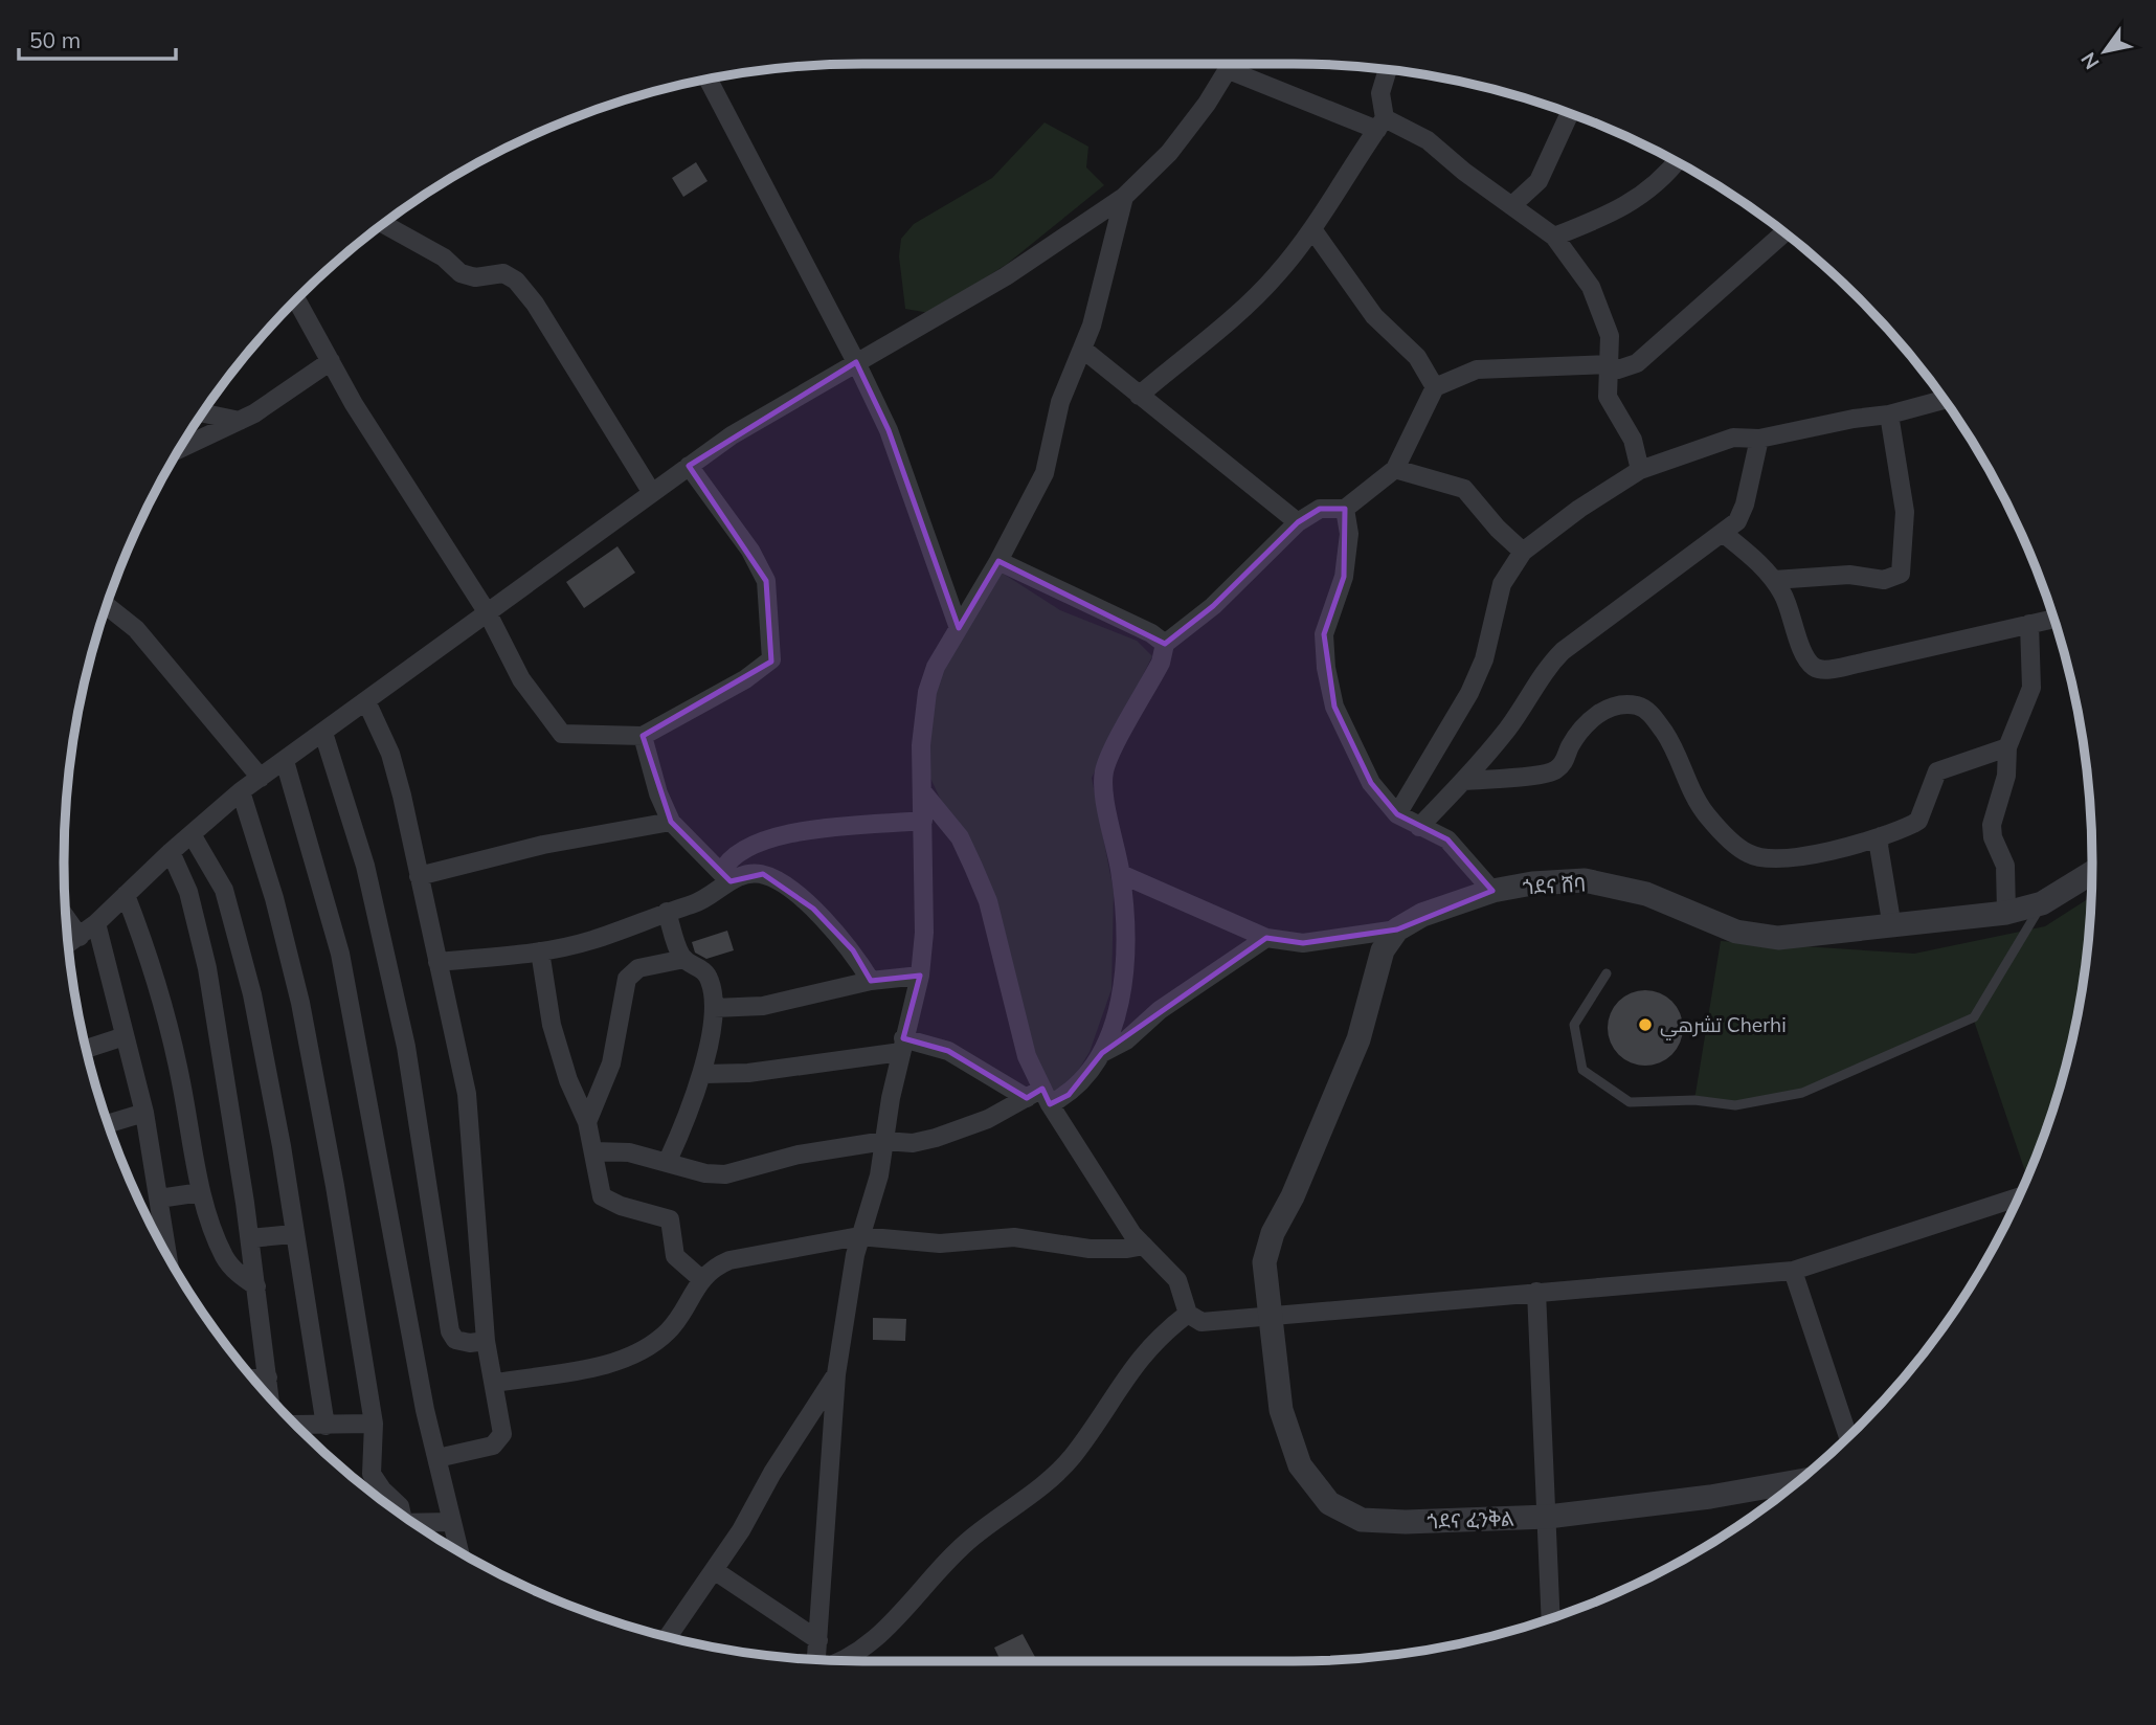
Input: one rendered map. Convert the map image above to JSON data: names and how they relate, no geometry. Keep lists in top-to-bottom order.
{
  "streets": {
    "street": ["ጎደና ሸባ", "ጎደና ፈንቅል"]
  },
  "crossings": [
    ["ጎደና ሸባ", "ጎደና ፈንቅል"]
  ],
  "places": ["تشرهي Cherhi"],
  "scale_bar": "50 m",
  "north": "bottom left"
}
